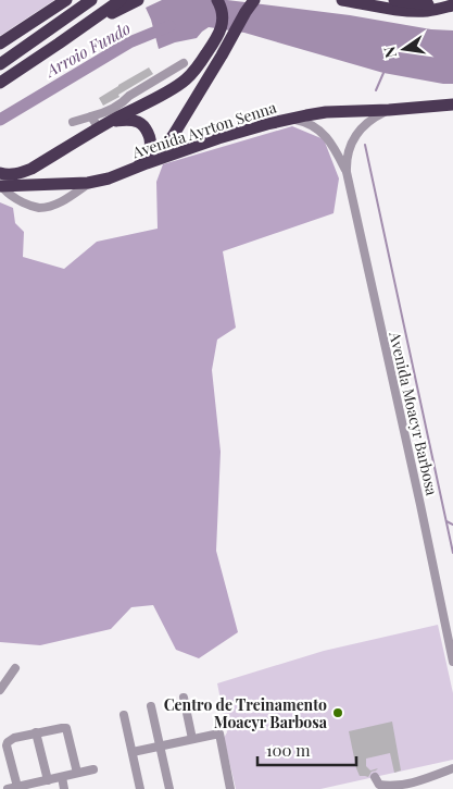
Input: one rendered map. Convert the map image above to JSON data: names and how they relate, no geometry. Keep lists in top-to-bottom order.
{
  "streets": {
    "highway": ["Avenida Ayrton Senna"],
    "street": ["Avenida Moacyr Barbosa"]
  },
  "crossings": [
    ["Avenida Ayrton Senna", "Avenida Moacyr Barbosa"]
  ],
  "water": ["Arroio Fundo"],
  "places": ["Centro de Treinamento Moacyr Barbosa"],
  "scale_bar": "100 m",
  "north": "left"
}
